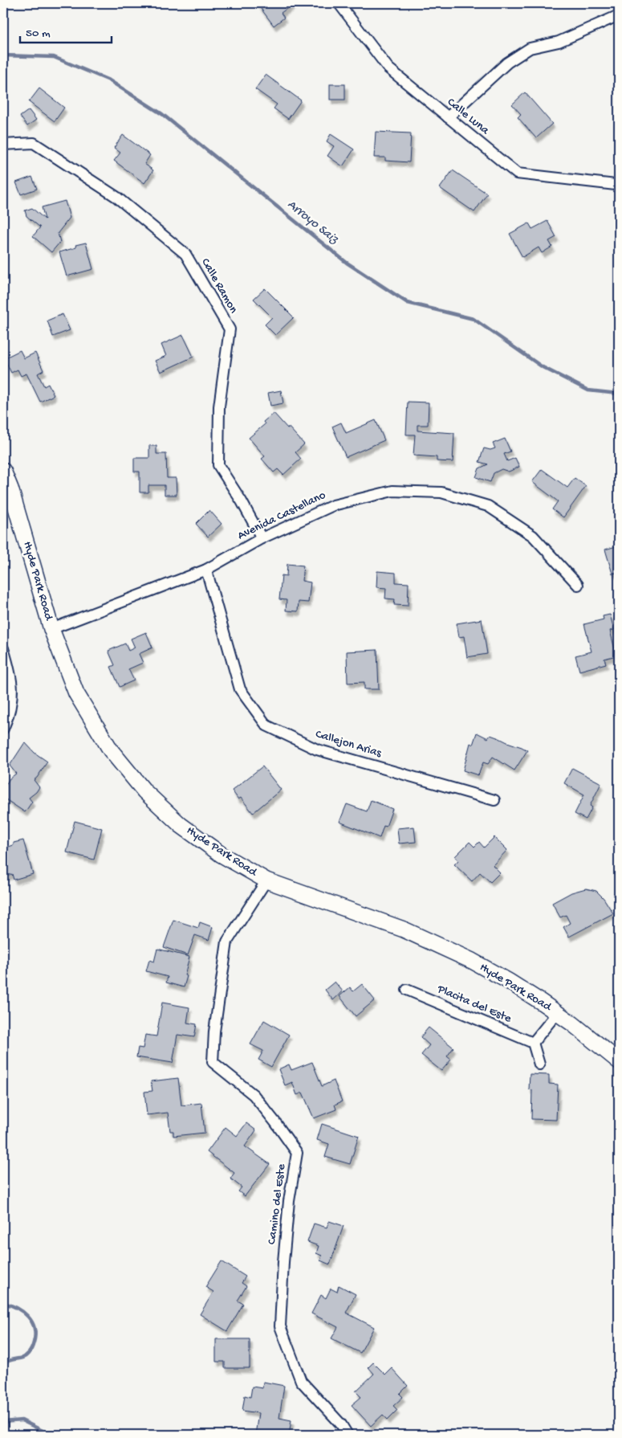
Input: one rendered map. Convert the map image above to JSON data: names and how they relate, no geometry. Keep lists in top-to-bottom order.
{
  "streets": {
    "main road": ["Hyde Park Road"],
    "street": [
      "Calle Luna",
      "Calle Ramon",
      "Avenida Castellano",
      "Callejon Arias",
      "Placita del Este",
      "Camino del Este"
    ]
  },
  "crossings": [
    ["Calle Ramon", "Avenida Castellano"],
    ["Avenida Castellano", "Hyde Park Road"],
    ["Avenida Castellano", "Callejon Arias"],
    ["Hyde Park Road", "Camino del Este"]
  ],
  "water": ["Arroyo Saiz"],
  "scale_bar": "50 m"
}
